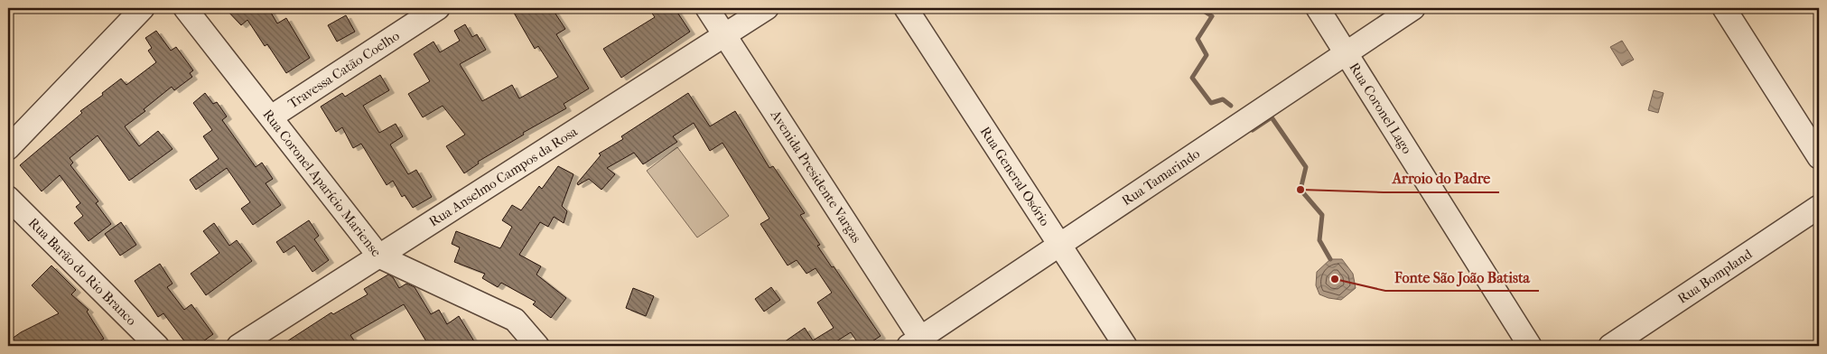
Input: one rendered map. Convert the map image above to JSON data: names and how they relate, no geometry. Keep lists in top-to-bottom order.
{
  "streets": {
    "street": [
      "Travessa Catão Coelho",
      "Rua Coronel Lago",
      "Rua Anselmo Campos da Rosa",
      "Avenida Presidente Vargas",
      "Rua General Osório",
      "Rua Tamarindo",
      "Rua Coronel Aparício Mariense",
      "Rua Barão do Rio Branco",
      "Rua Bompland"
    ]
  },
  "crossings": [
    ["Travessa Catão Coelho", "Rua Coronel Aparício Mariense"],
    ["Rua Coronel Lago", "Rua Tamarindo"],
    ["Rua Anselmo Campos da Rosa", "Avenida Presidente Vargas"],
    ["Rua Anselmo Campos da Rosa", "Rua Coronel Aparício Mariense"],
    ["Avenida Presidente Vargas", "Rua Tamarindo"],
    ["Rua General Osório", "Rua Tamarindo"]
  ],
  "places": ["Arroio do Padre", "Fonte São João Batista"]
}
